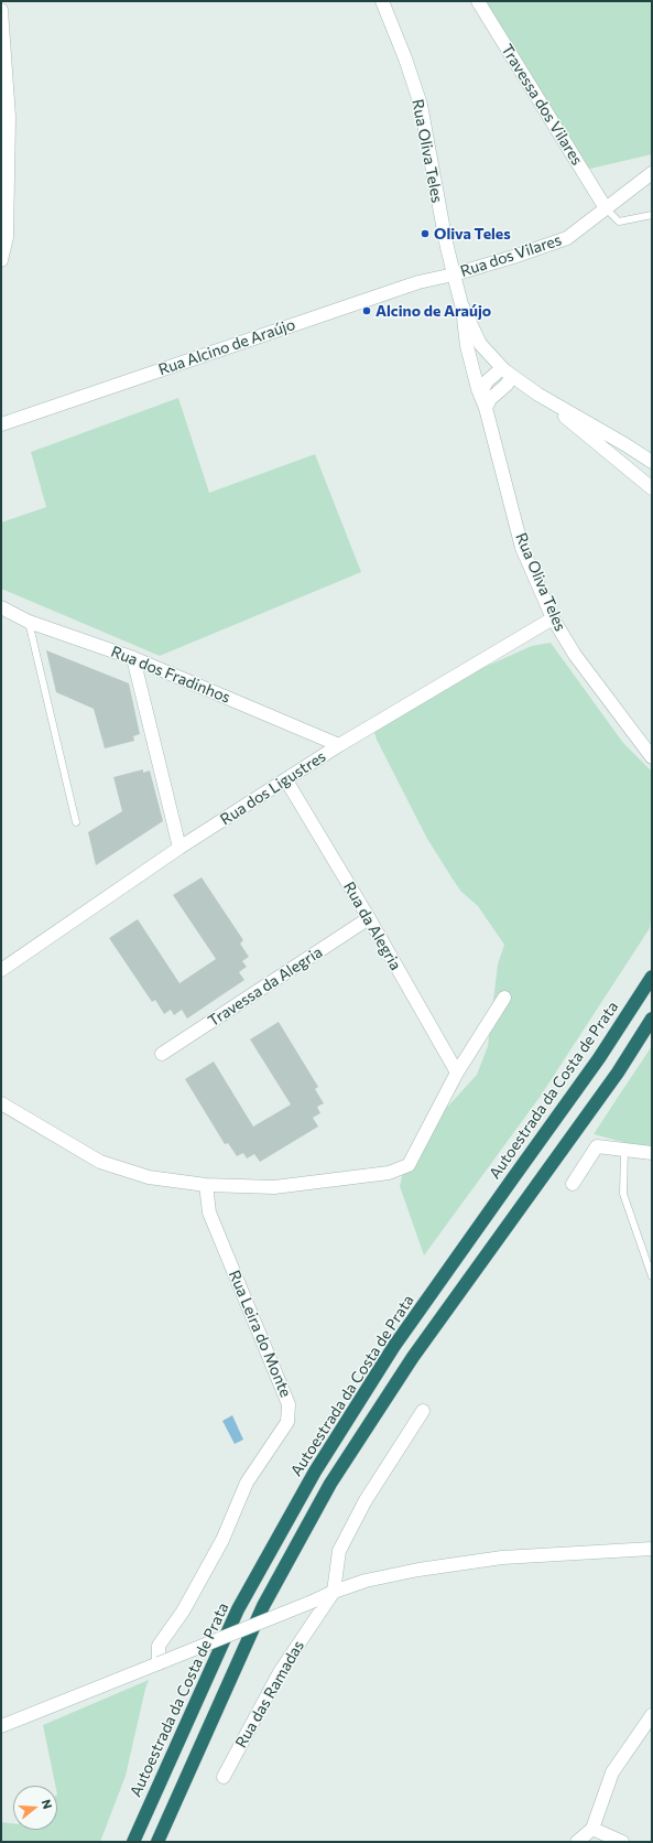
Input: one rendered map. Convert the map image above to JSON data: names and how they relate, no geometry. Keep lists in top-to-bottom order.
{
  "streets": {
    "highway": ["Autoestrada da Costa de Prata"],
    "street": [
      "Travessa dos Vilares",
      "Rua Oliva Teles",
      "Rua dos Vilares",
      "Rua Alcino de Araújo",
      "Rua dos Fradinhos",
      "Rua dos Ligustres",
      "Rua da Alegria",
      "Travessa da Alegria",
      "Rua Leira do Monte",
      "Rua das Ramadas"
    ]
  },
  "crossings": [
    ["Travessa dos Vilares", "Rua dos Vilares"],
    ["Rua Oliva Teles", "Rua dos Vilares"],
    ["Rua Oliva Teles", "Rua Alcino de Araújo"],
    ["Rua Oliva Teles", "Rua dos Ligustres"],
    ["Rua dos Vilares", "Rua Alcino de Araújo"],
    ["Rua dos Fradinhos", "Rua dos Ligustres"],
    ["Rua dos Ligustres", "Rua da Alegria"],
    ["Rua da Alegria", "Travessa da Alegria"]
  ],
  "places": ["Oliva Teles", "Alcino de Araújo"],
  "north": "right"
}
